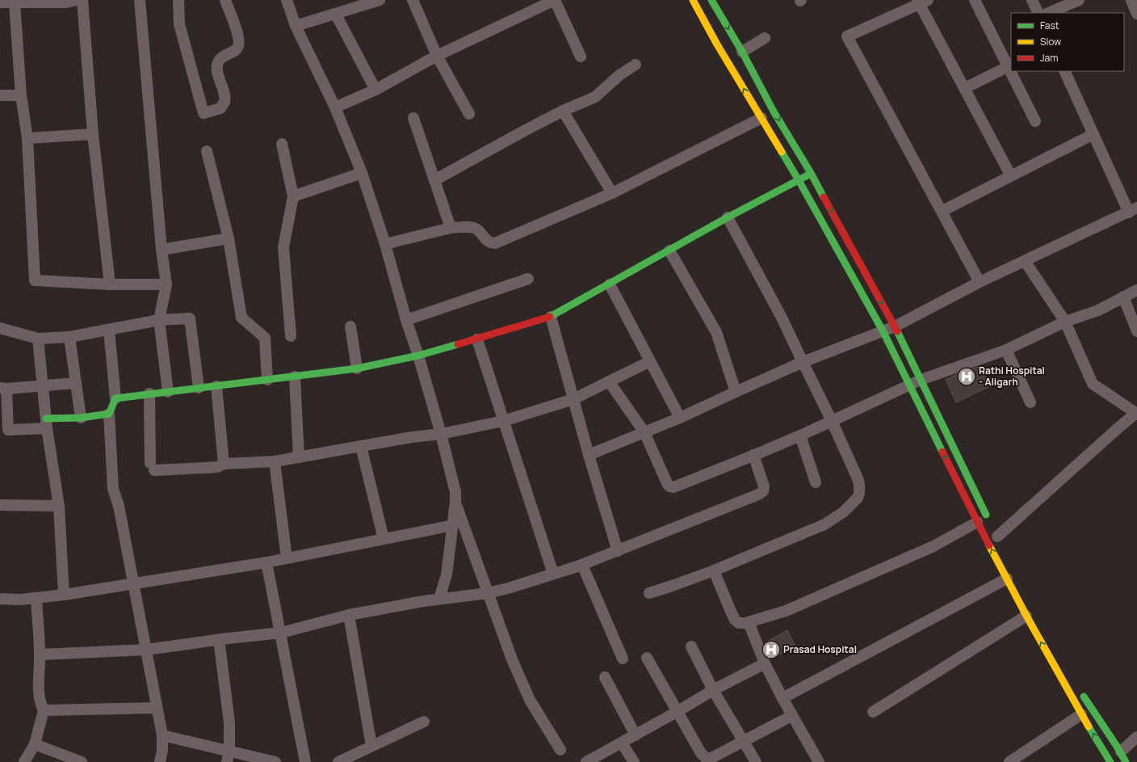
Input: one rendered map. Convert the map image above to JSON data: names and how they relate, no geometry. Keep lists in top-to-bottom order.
{
  "places": {
    "hospital": ["Rathi Hospital - Aligarh", "Prasad Hospital"]
  },
  "legend": ["Fast", "Slow", "Jam"]
}
